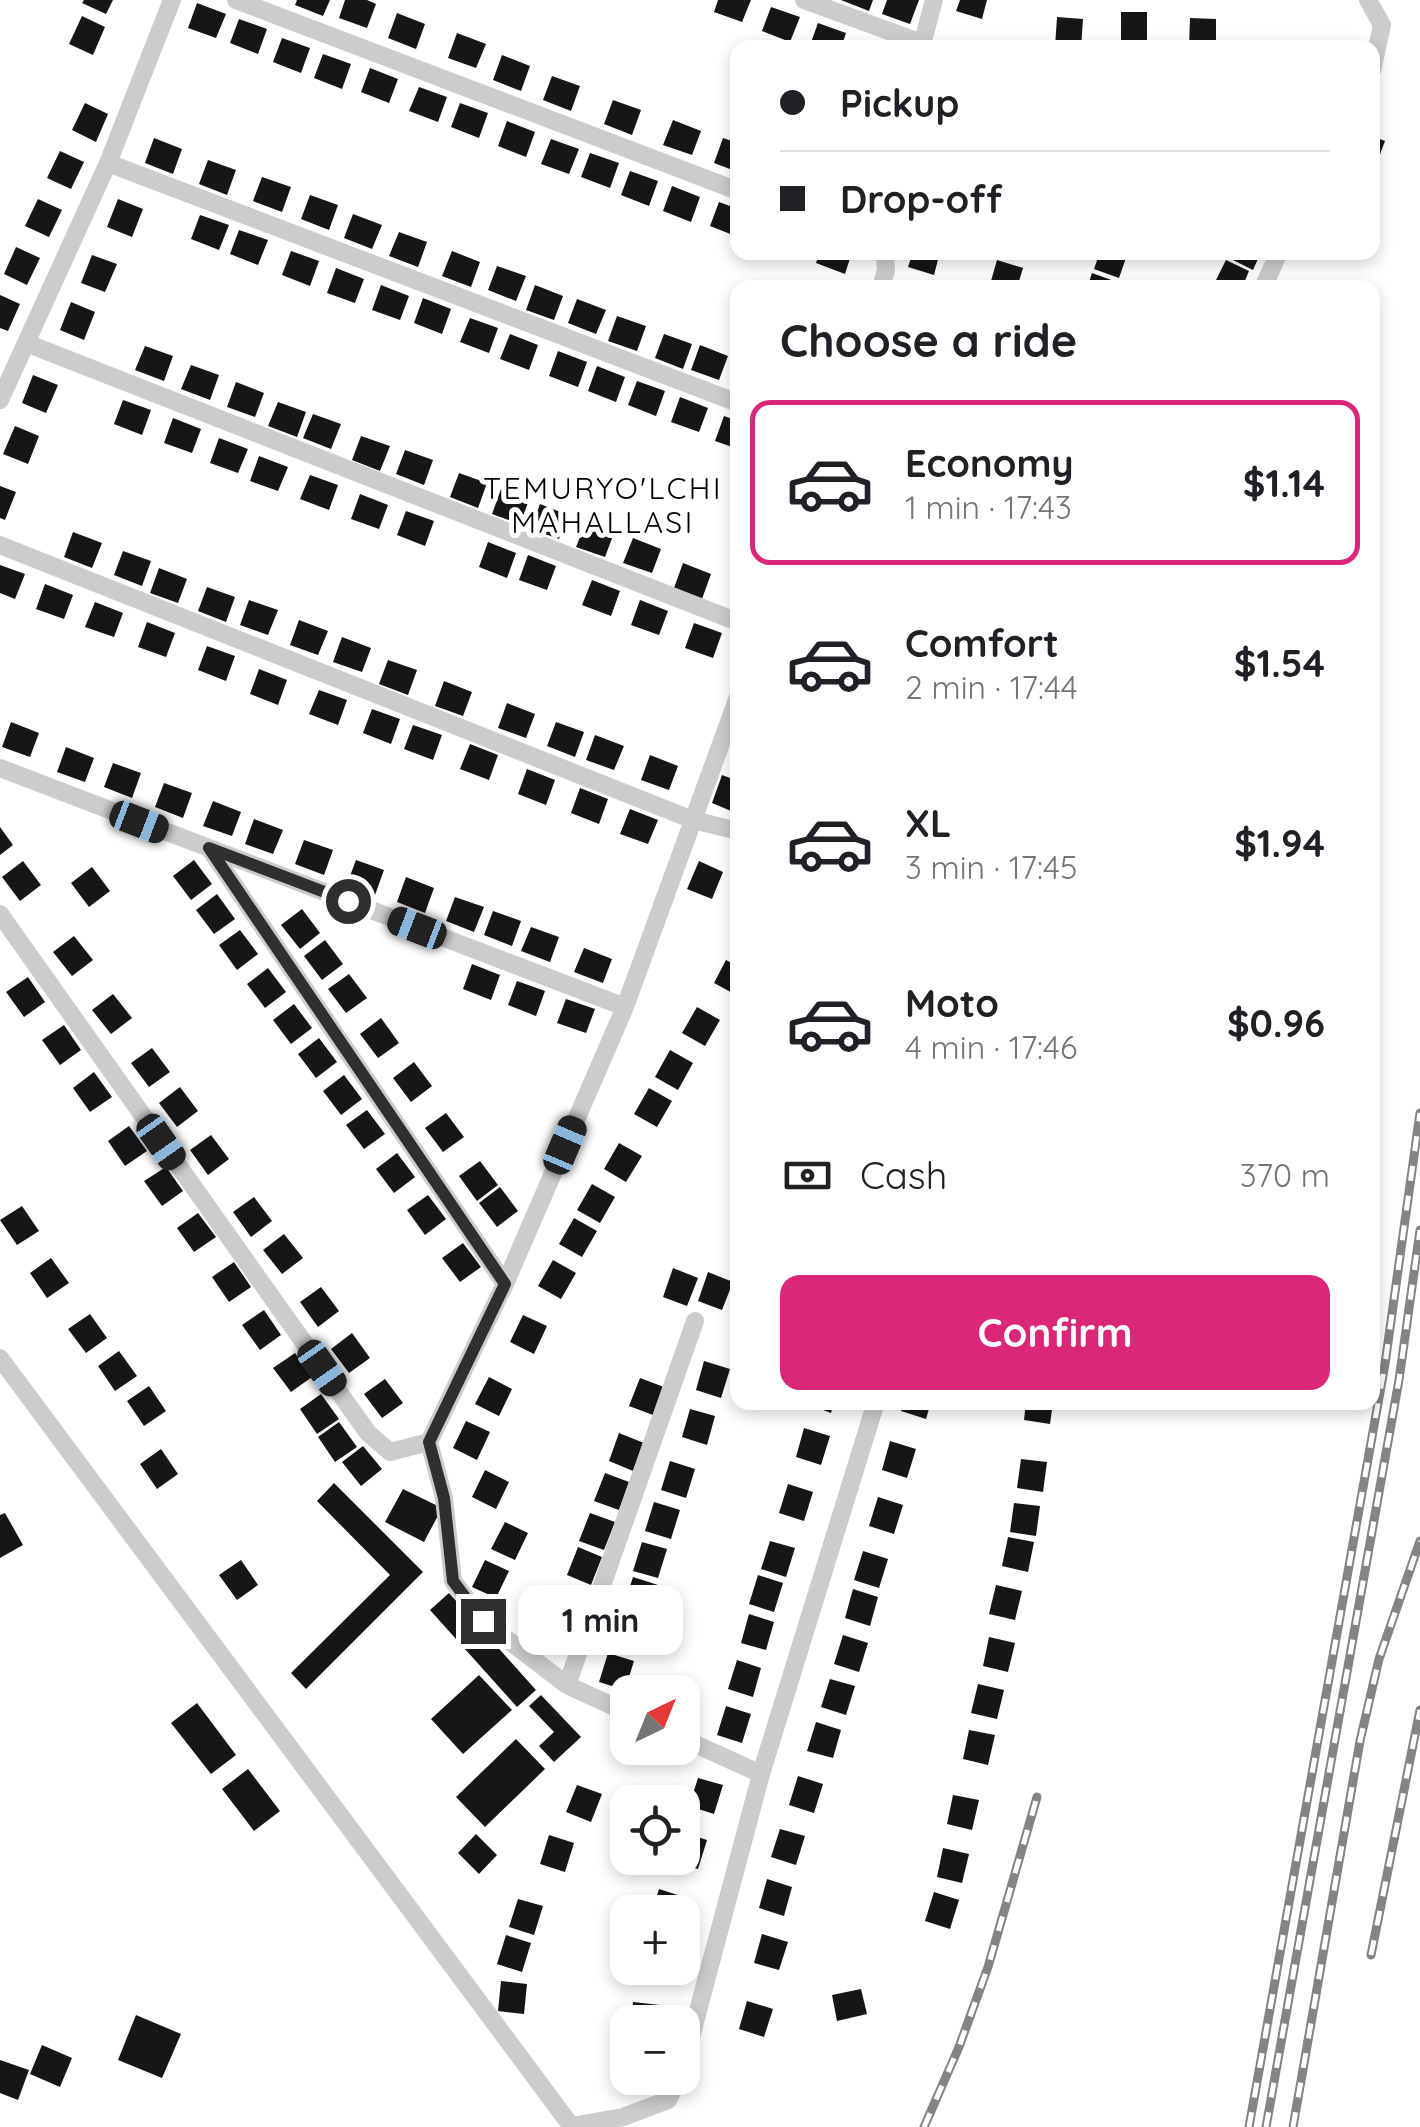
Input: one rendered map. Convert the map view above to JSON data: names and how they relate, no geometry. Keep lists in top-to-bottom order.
{
  "districts": ["TEMURYO'LCHI MAHALLASI"],
  "north": "top right",
  "page": {
    "banner": ["Pickup", "Drop-off"],
    "heading": "Choose a ride",
    "list": [
      {
        "name": "Economy",
        "note": "1 min · 17:43",
        "value": "$1.14"
      },
      {
        "name": "Comfort",
        "note": "2 min · 17:44",
        "value": "$1.54"
      },
      {
        "name": "XL",
        "note": "3 min · 17:45",
        "value": "$1.94"
      },
      {
        "name": "Moto",
        "note": "4 min · 17:46",
        "value": "$0.96"
      }
    ],
    "pay": ["Cash", "370 m"],
    "buttons": "Confirm",
    "bubble": "1 min",
    "map_buttons": ["+", "−"]
  }
}
